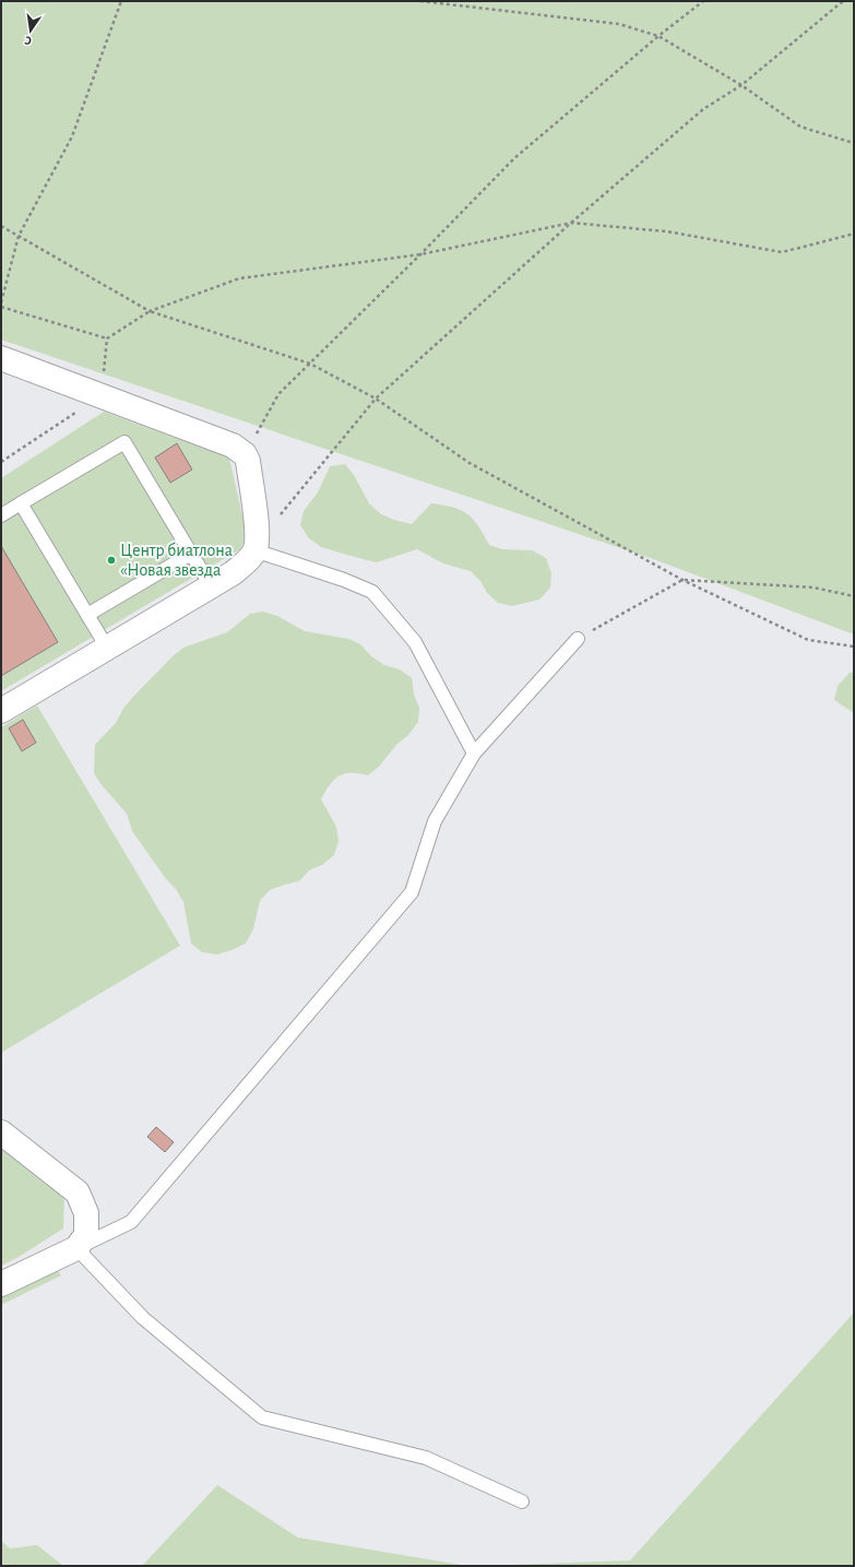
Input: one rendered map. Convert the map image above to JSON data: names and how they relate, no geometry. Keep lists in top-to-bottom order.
{
  "places": ["Центр биатлона «Новая звезда"],
  "north": "bottom"
}
